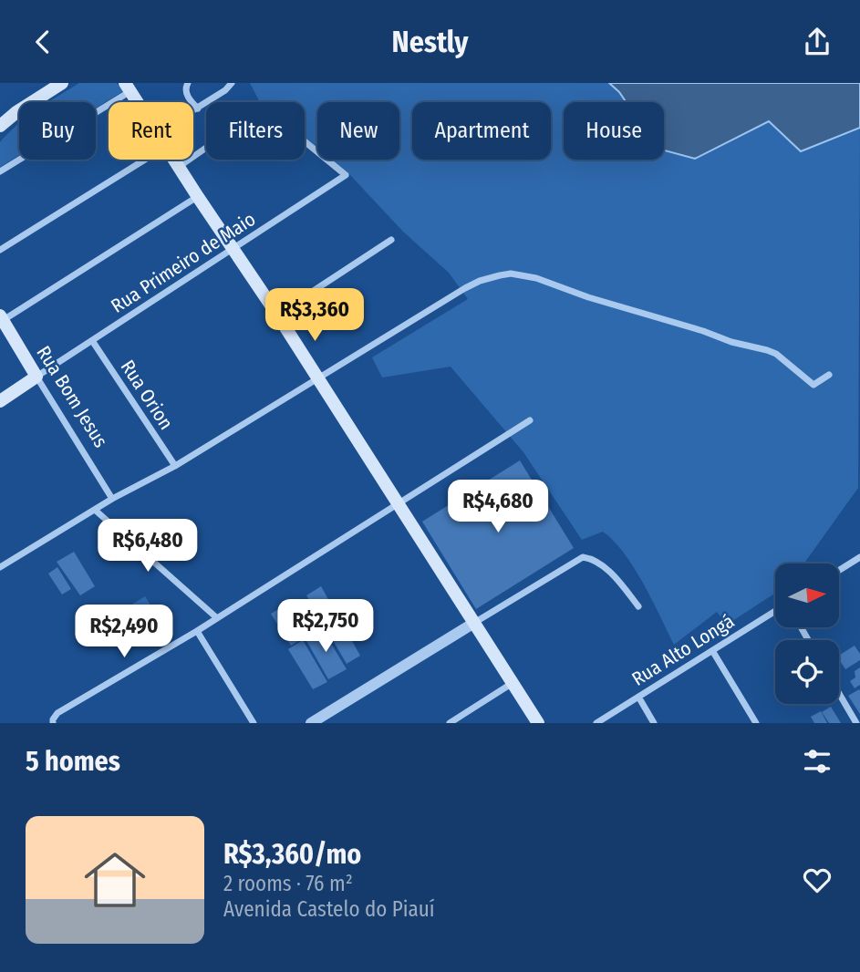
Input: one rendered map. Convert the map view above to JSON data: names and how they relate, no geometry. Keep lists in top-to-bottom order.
{
  "streets": {
    "main road": ["Rua Bom Jesus"],
    "street": ["Rua Primeiro de Maio", "Rua Orion", "Rua Alto Longá"]
  },
  "crossings": [
    ["Rua Primeiro de Maio", "Rua Orion"],
    ["Rua Primeiro de Maio", "Rua Bom Jesus"]
  ],
  "north": "right",
  "page": {
    "header": "Nestly",
    "chip": [
      "Buy",
      "Rent",
      "Filters",
      "New",
      "Apartment",
      "House"
    ],
    "price": [
      "R$3,360",
      "R$4,680",
      "R$6,480",
      "R$2,750",
      "R$2,490"
    ],
    "heading": "5 homes",
    "list": [
      {
        "name": "R$3,360/mo",
        "note": "2 rooms · 76 m² · Avenida Castelo do Piauí"
      }
    ]
  }
}
